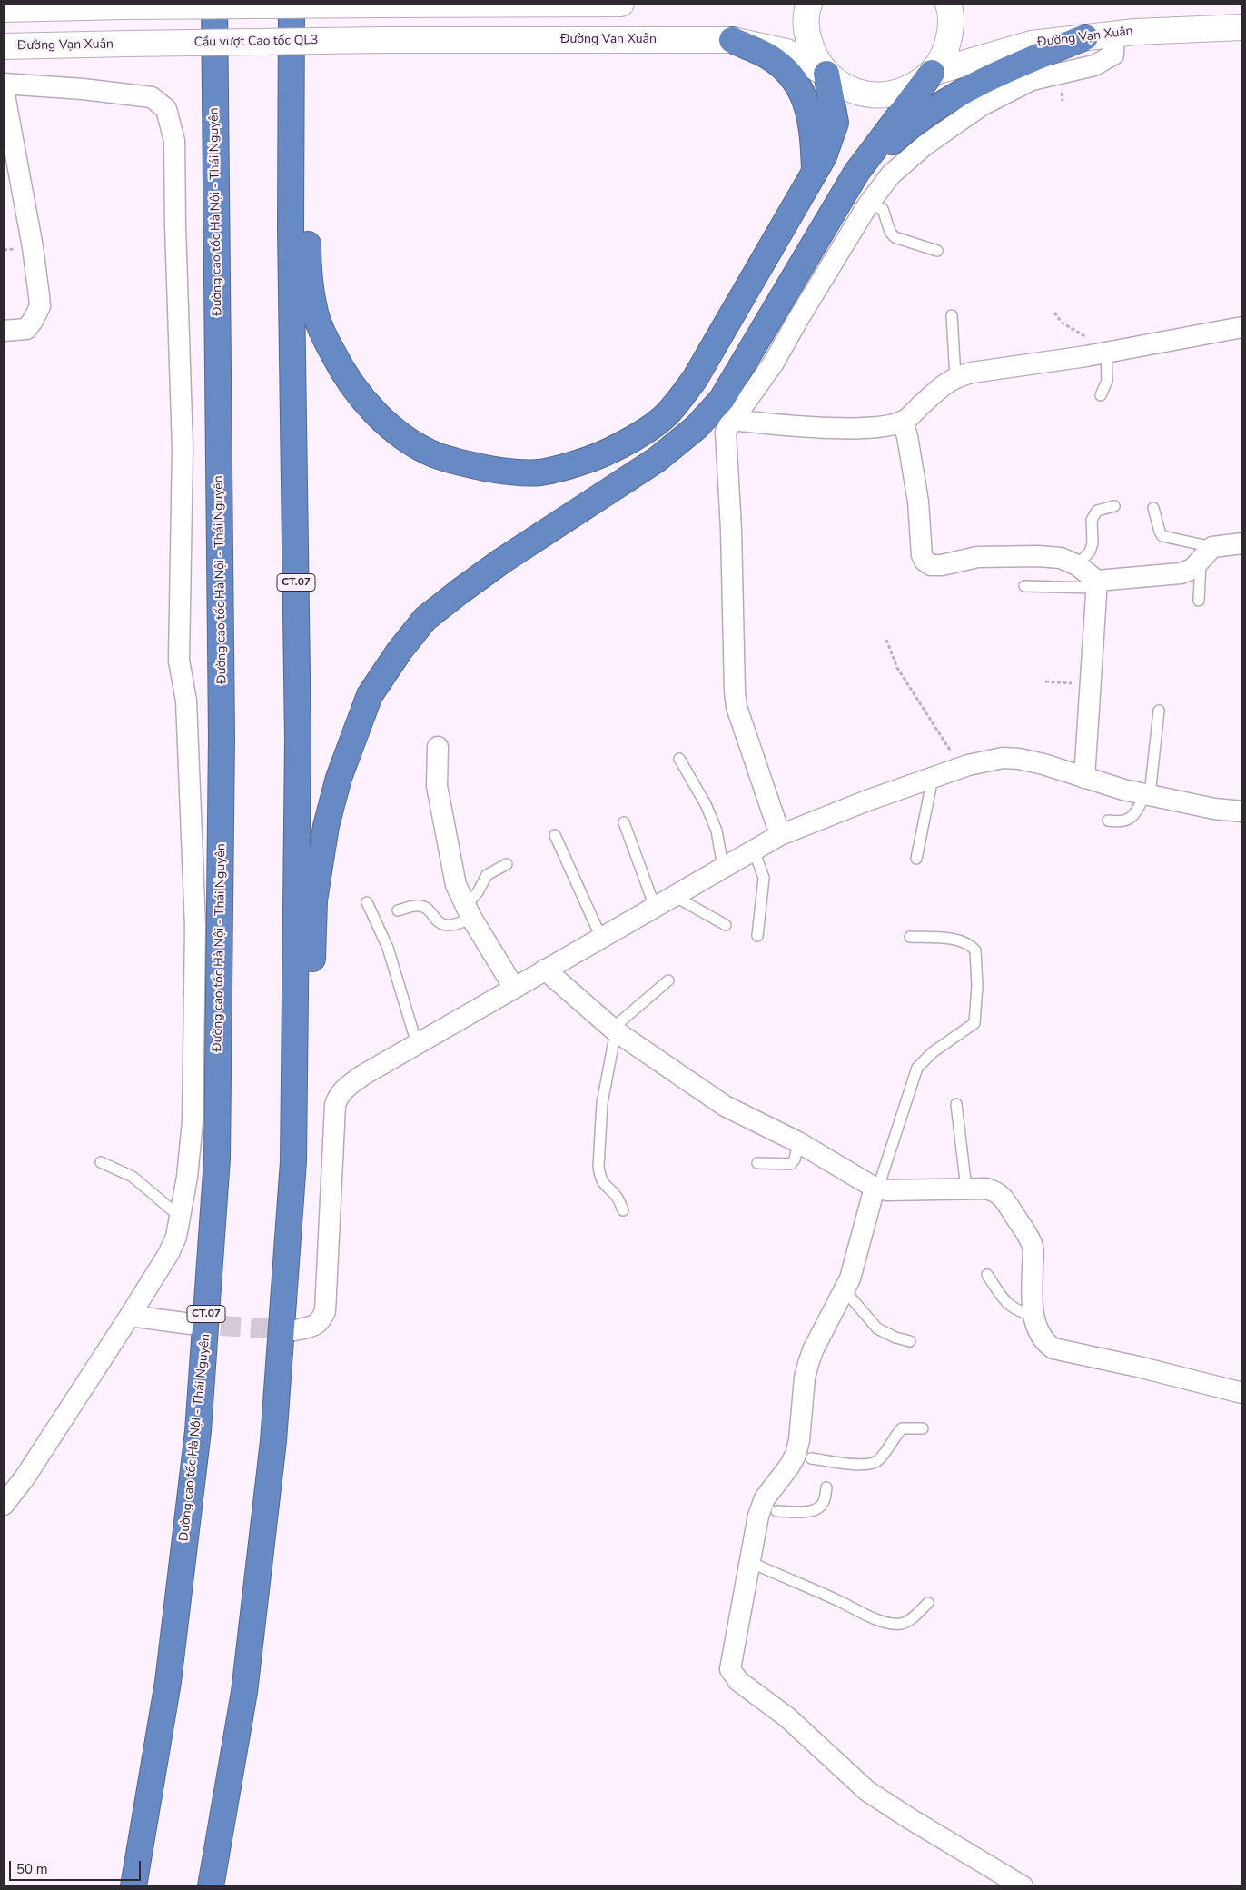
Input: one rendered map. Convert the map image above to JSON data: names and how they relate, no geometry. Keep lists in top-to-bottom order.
{
  "streets": {
    "highway": ["Đường cao tốc Hà Nội - Thái Nguyên", "CT.07"],
    "main road": ["Đường Vạn Xuân", "Cầu vượt Cao tốc QL3"]
  },
  "crossings": [
    ["Đường Vạn Xuân", "Cầu vượt Cao tốc QL3"]
  ],
  "scale_bar": "50 m"
}
